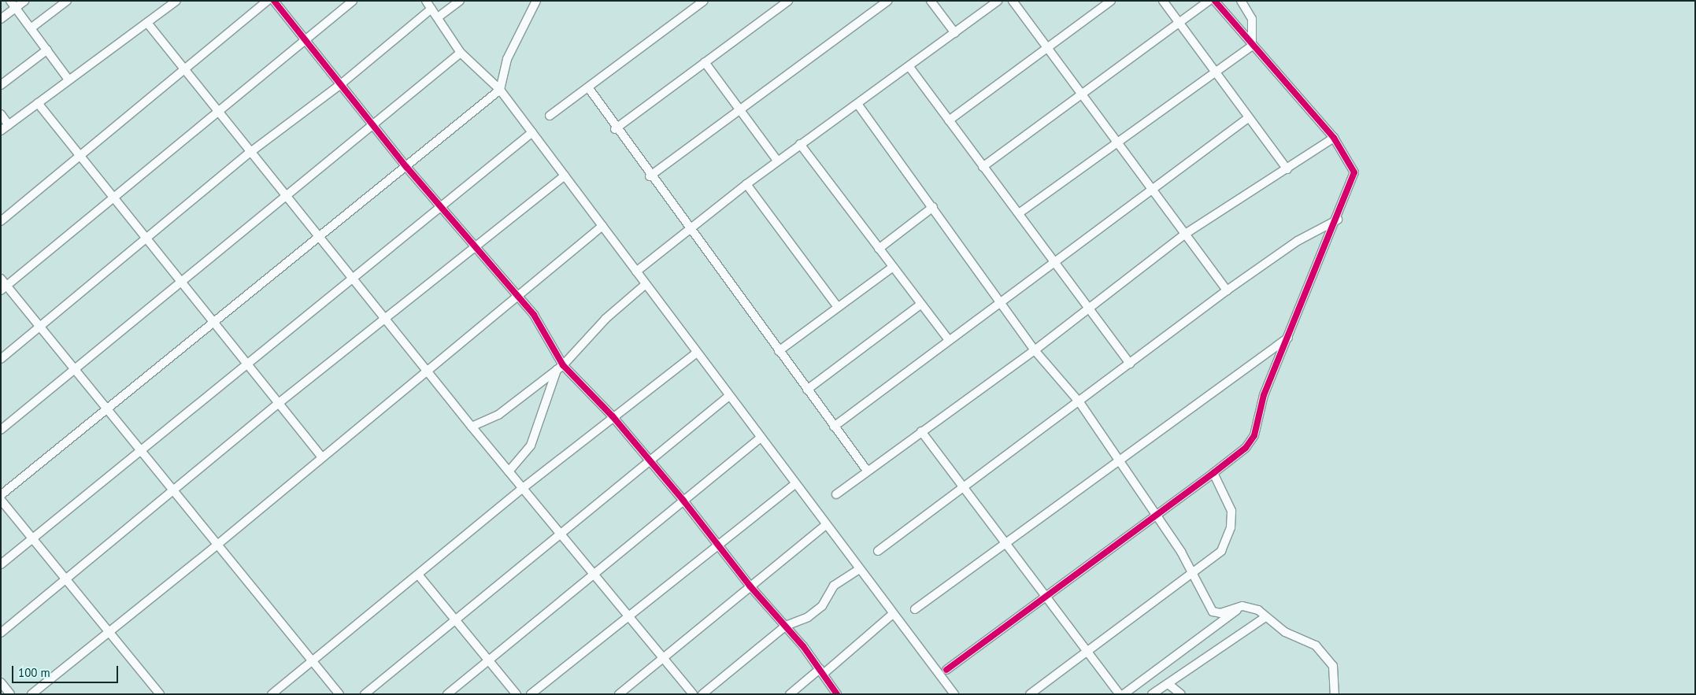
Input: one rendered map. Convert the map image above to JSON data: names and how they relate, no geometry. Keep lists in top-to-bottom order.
{
  "scale_bar": "100 m"
}
